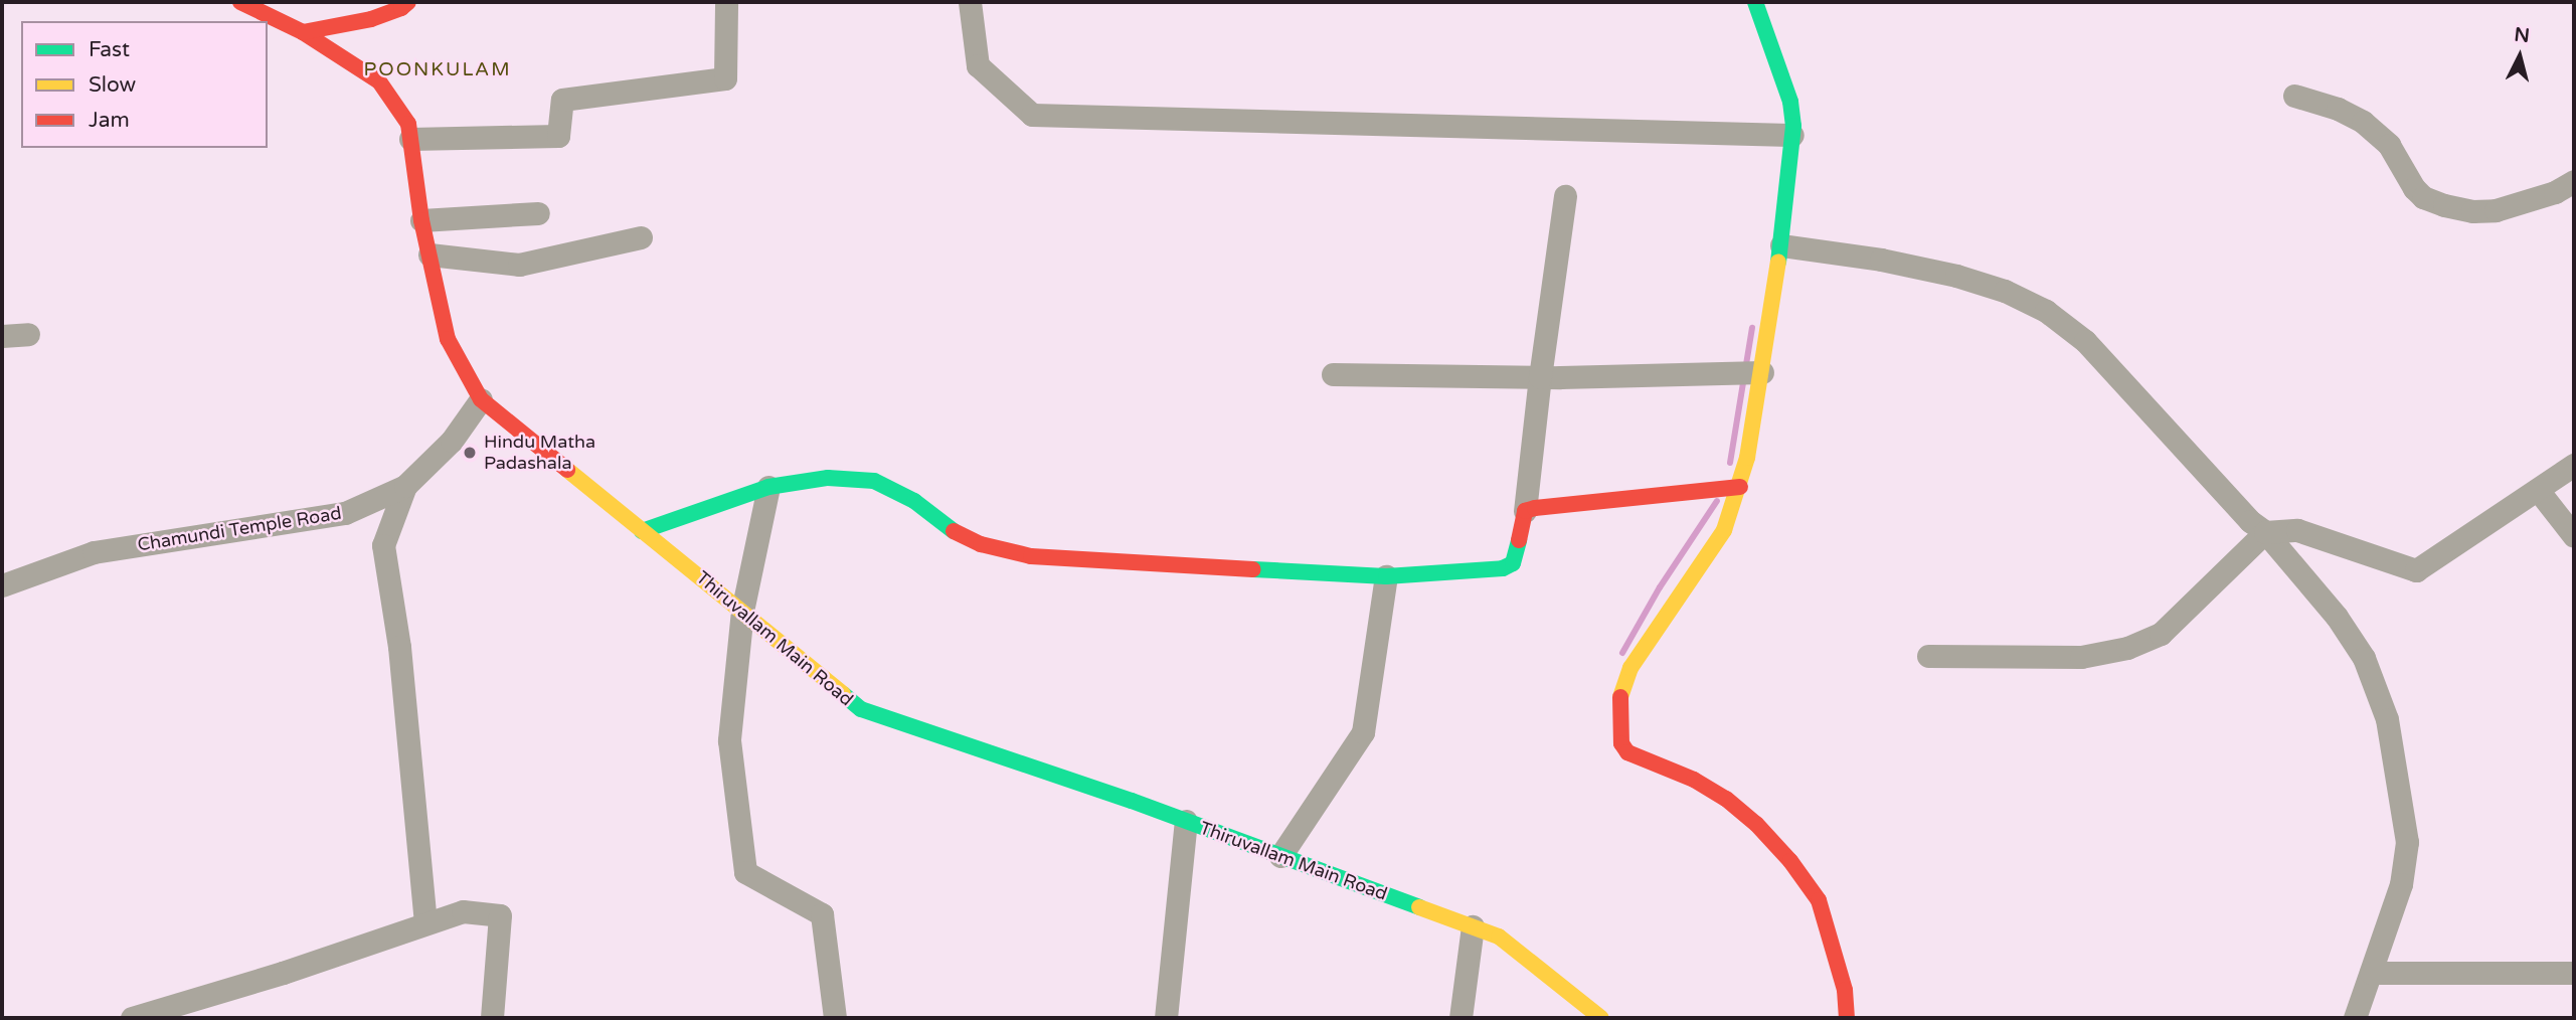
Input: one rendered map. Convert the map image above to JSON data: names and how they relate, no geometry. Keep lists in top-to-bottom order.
{
  "streets": {
    "street": ["Chamundi Temple Road", "Thiruvallam Main Road"]
  },
  "crossings": [
    ["Chamundi Temple Road", "Thiruvallam Main Road"]
  ],
  "districts": ["POONKULAM"],
  "places": ["Hindu Matha Padashala"],
  "legend": ["Fast", "Slow", "Jam"],
  "north": "top"
}
